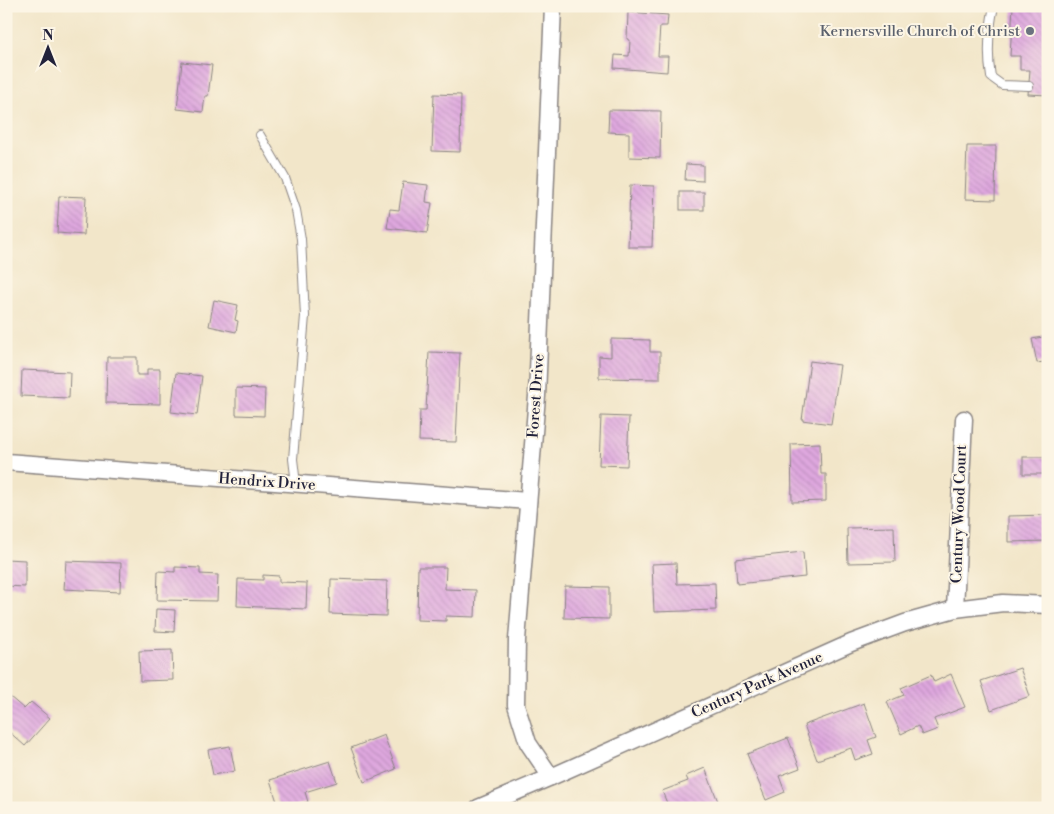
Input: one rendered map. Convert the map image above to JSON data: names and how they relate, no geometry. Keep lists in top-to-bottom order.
{
  "streets": {
    "street": [
      "Forest Drive",
      "Hendrix Drive",
      "Century Wood Court",
      "Century Park Avenue"
    ]
  },
  "crossings": [
    ["Forest Drive", "Hendrix Drive"],
    ["Forest Drive", "Century Park Avenue"],
    ["Century Wood Court", "Century Park Avenue"]
  ],
  "places": ["Kernersville Church of Christ"],
  "north": "top"
}
